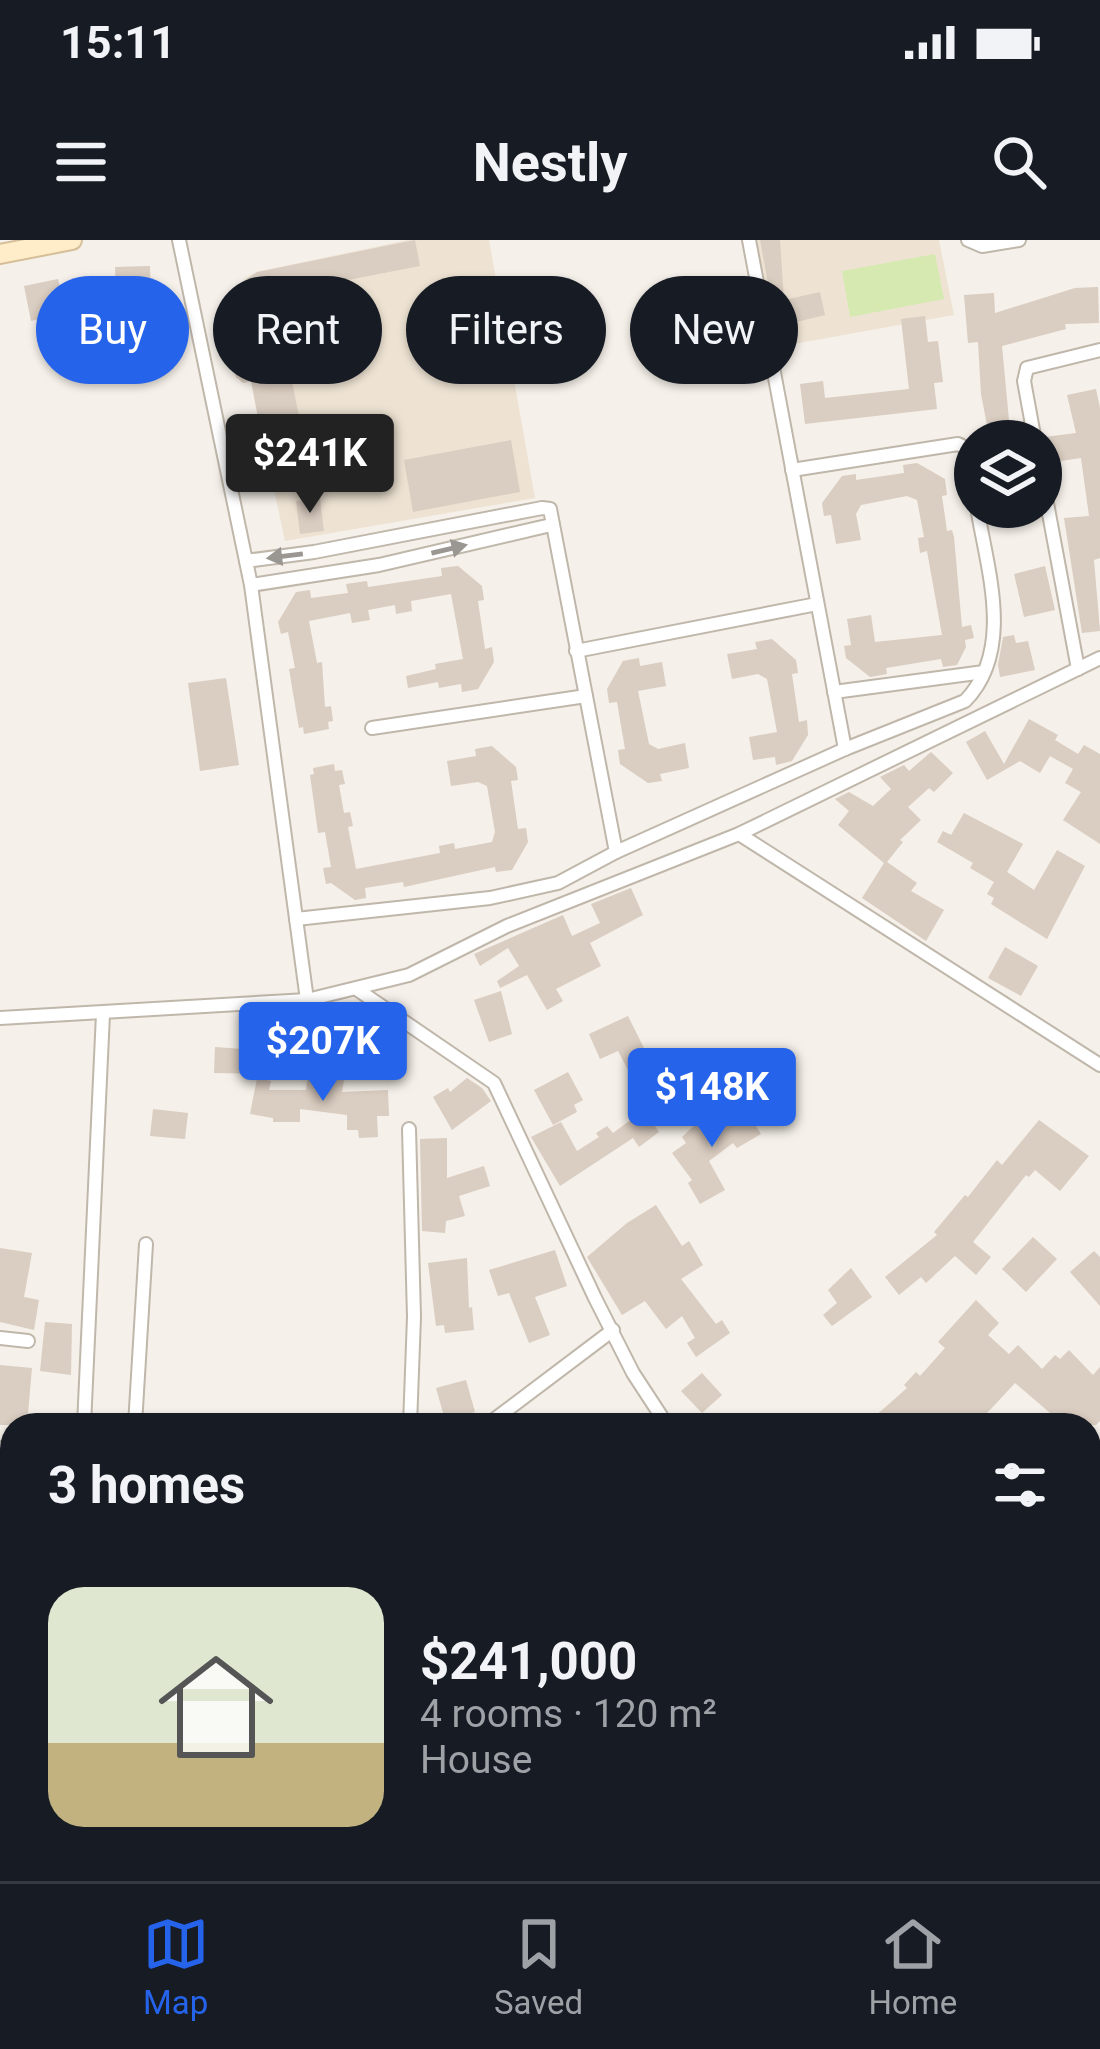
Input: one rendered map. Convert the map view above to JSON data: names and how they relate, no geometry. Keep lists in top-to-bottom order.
{
  "page": {
    "status": "15:11",
    "header": "Nestly",
    "chip": [
      "Buy",
      "Rent",
      "Filters",
      "New"
    ],
    "price": ["$241K", "$207K", "$148K"],
    "heading": "3 homes",
    "list": [
      {
        "name": "$241,000",
        "note": "4 rooms · 120 m² · House"
      }
    ],
    "tabs": ["Map", "Saved", "Home"]
  }
}
